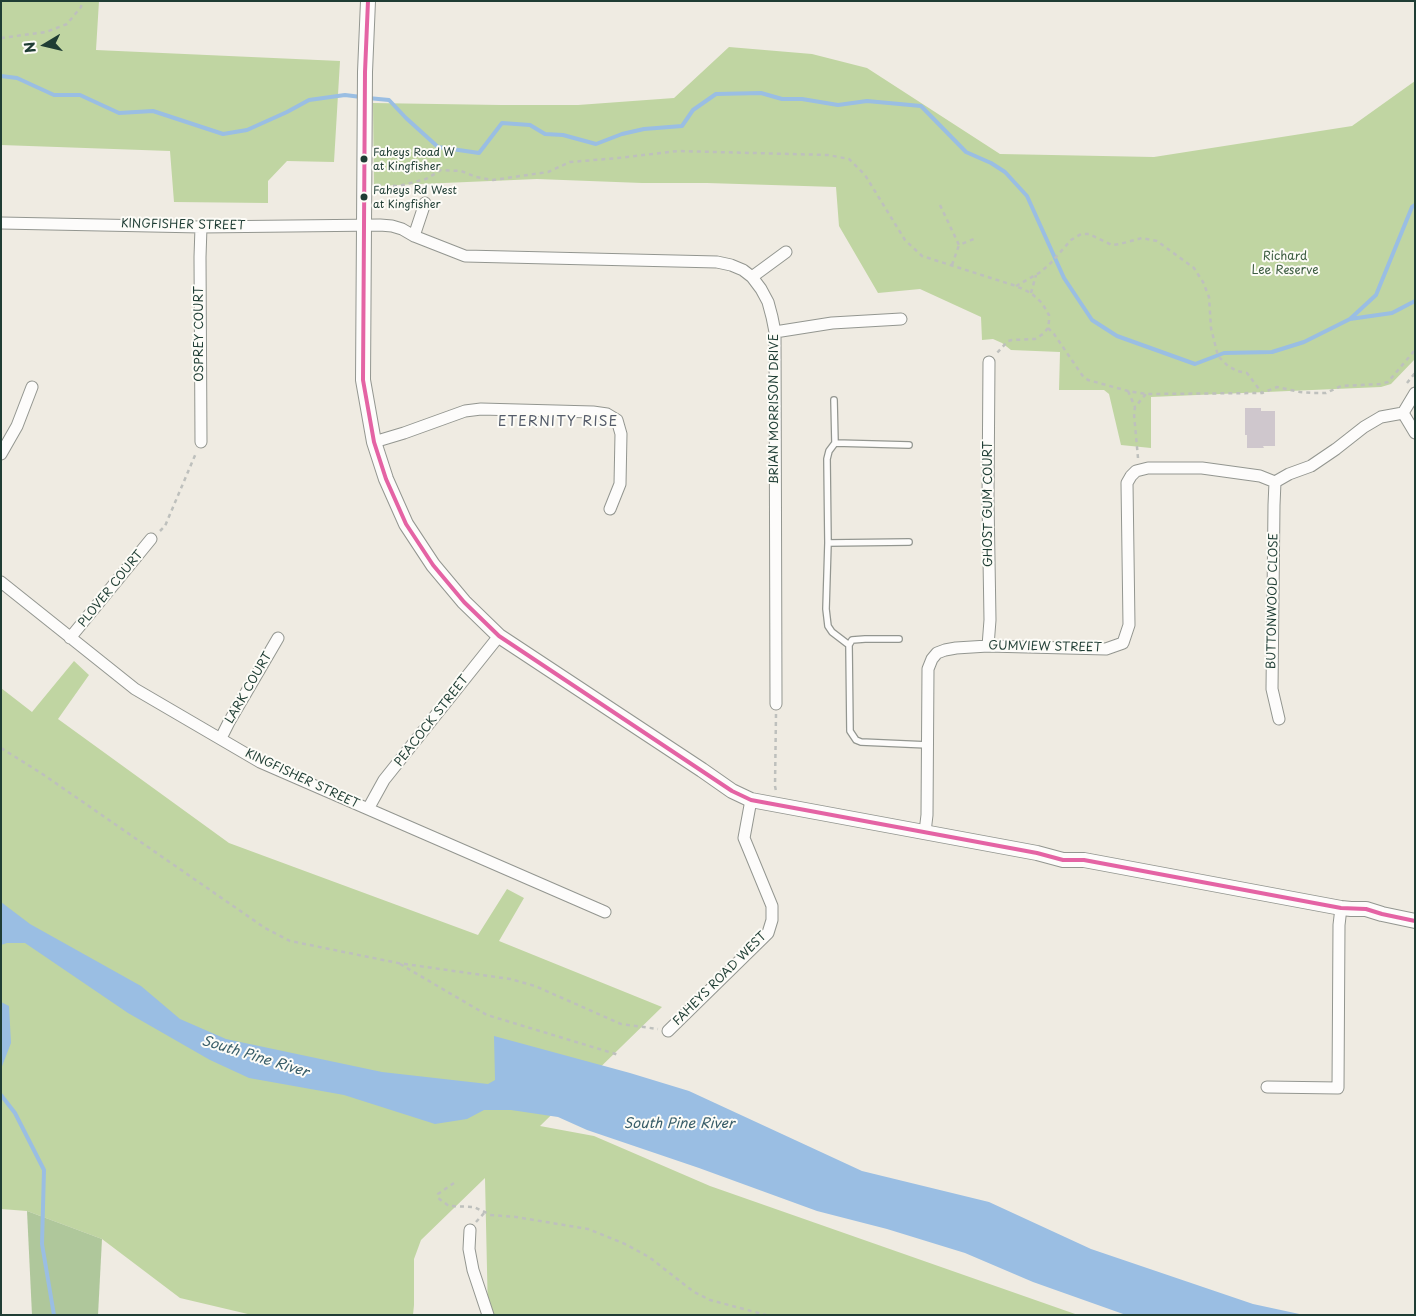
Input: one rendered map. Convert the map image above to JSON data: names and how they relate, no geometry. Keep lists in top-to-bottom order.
{
  "streets": {
    "street": [
      "KINGFISHER STREET",
      "OSPREY COURT",
      "BRIAN MORRISON DRIVE",
      "GHOST GUM COURT",
      "PLOVER COURT",
      "BUTTONWOOD CLOSE",
      "GUMVIEW STREET",
      "LARK COURT",
      "PEACOCK STREET",
      "FAHEYS ROAD WEST"
    ]
  },
  "crossings": [
    ["KINGFISHER STREET", "OSPREY COURT"],
    ["KINGFISHER STREET", "BRIAN MORRISON DRIVE"],
    ["KINGFISHER STREET", "PLOVER COURT"],
    ["KINGFISHER STREET", "LARK COURT"],
    ["KINGFISHER STREET", "PEACOCK STREET"],
    ["GHOST GUM COURT", "GUMVIEW STREET"]
  ],
  "districts": ["ETERNITY RISE"],
  "water": ["South Pine River"],
  "parks": ["Richard Lee Reserve"],
  "places": ["Faheys Road W at Kingfisher", "Faheys Rd West at Kingfisher"],
  "north": "left"
}
